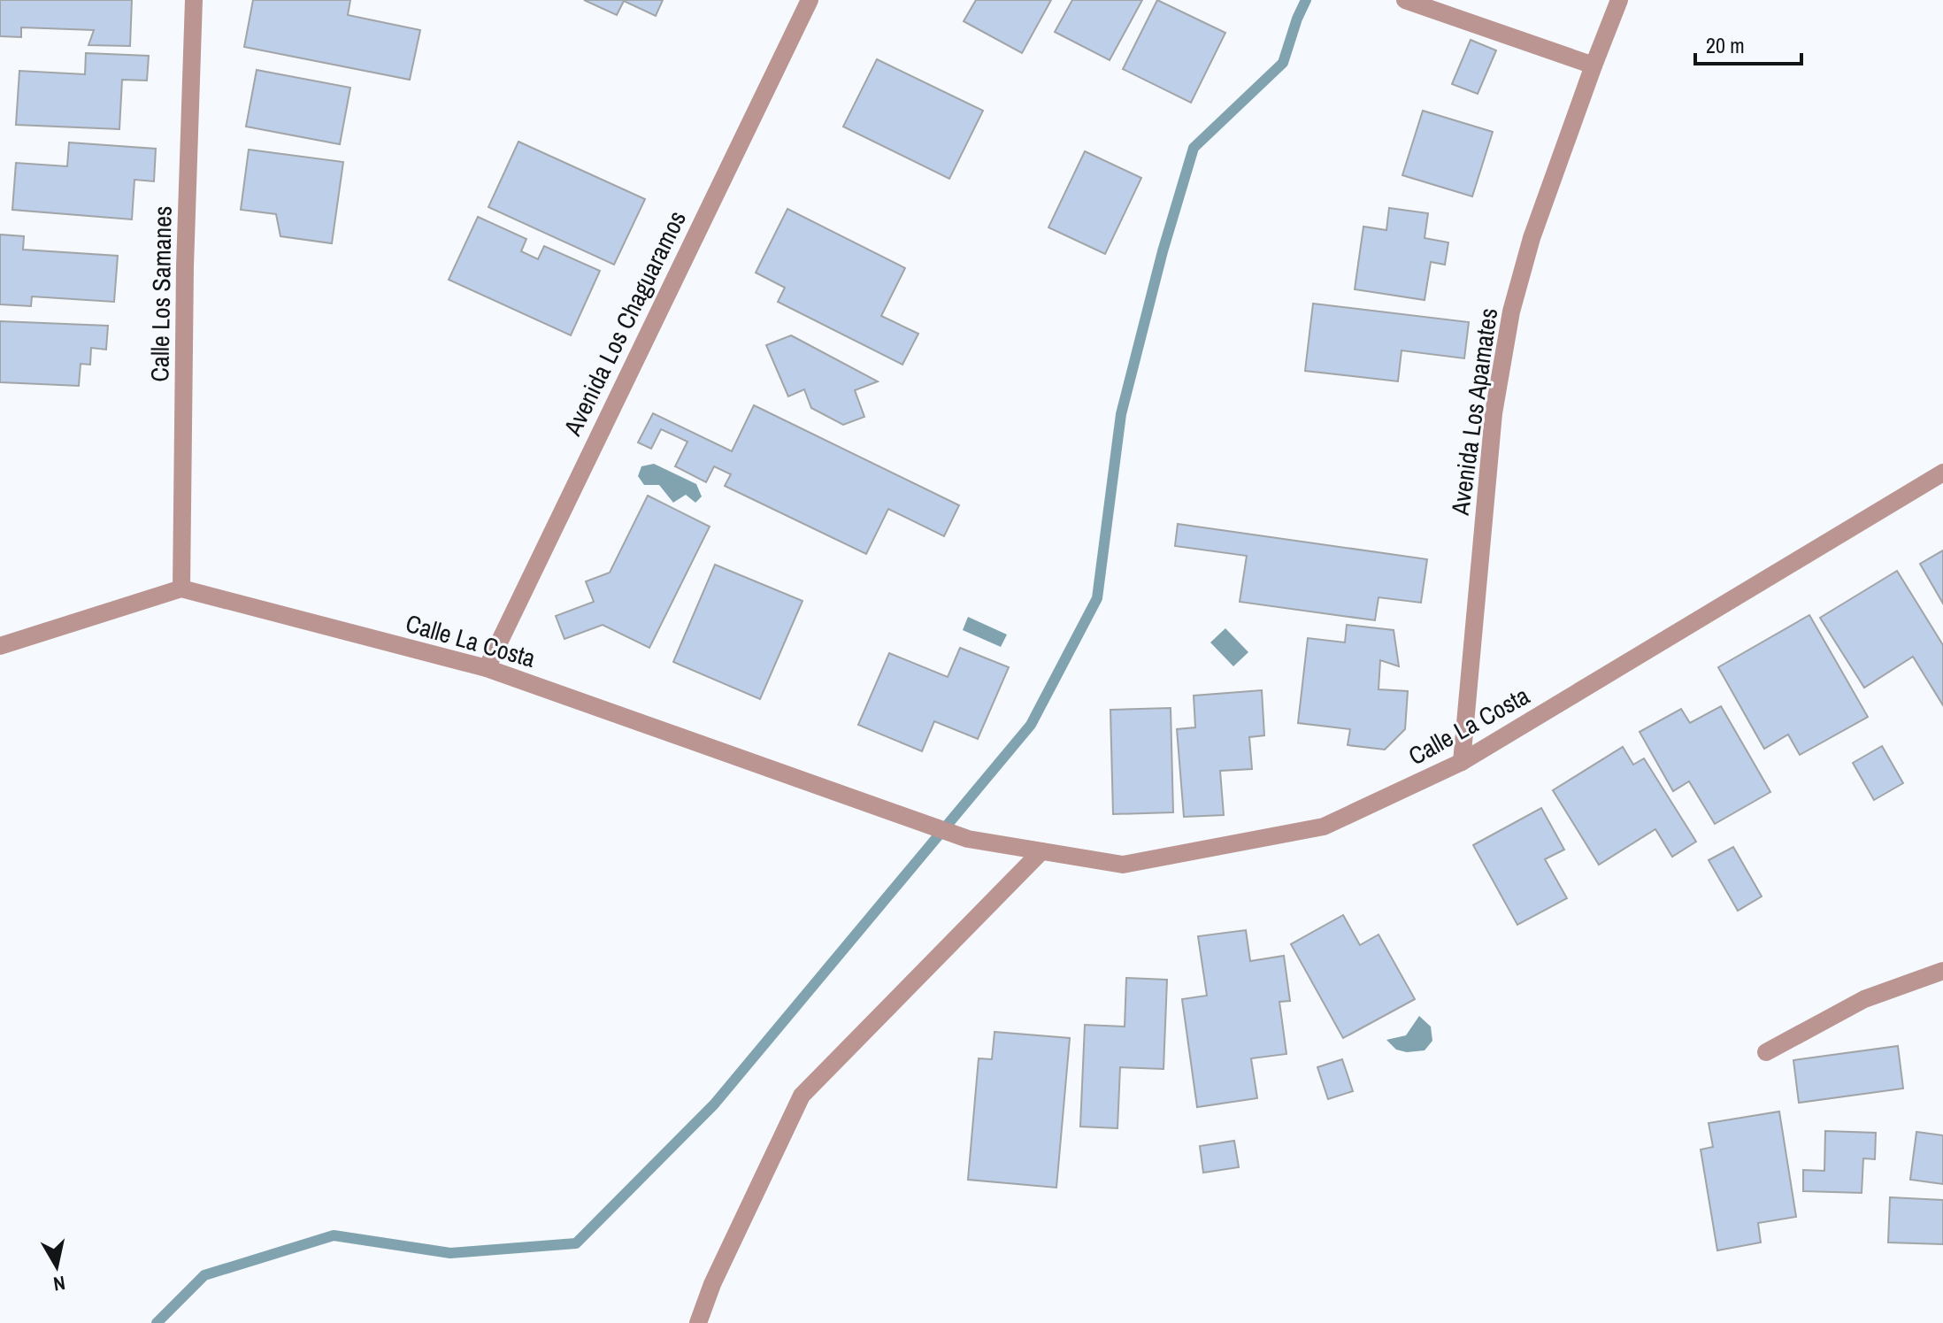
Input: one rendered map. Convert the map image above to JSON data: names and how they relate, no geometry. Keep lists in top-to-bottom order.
{
  "streets": {
    "street": [
      "Calle Los Samanes",
      "Avenida Los Chaguaramos",
      "Avenida Los Apamates",
      "Calle La Costa"
    ]
  },
  "crossings": [
    ["Calle Los Samanes", "Calle La Costa"],
    ["Avenida Los Chaguaramos", "Calle La Costa"],
    ["Avenida Los Apamates", "Calle La Costa"]
  ],
  "scale_bar": "20 m",
  "north": "bottom"
}
